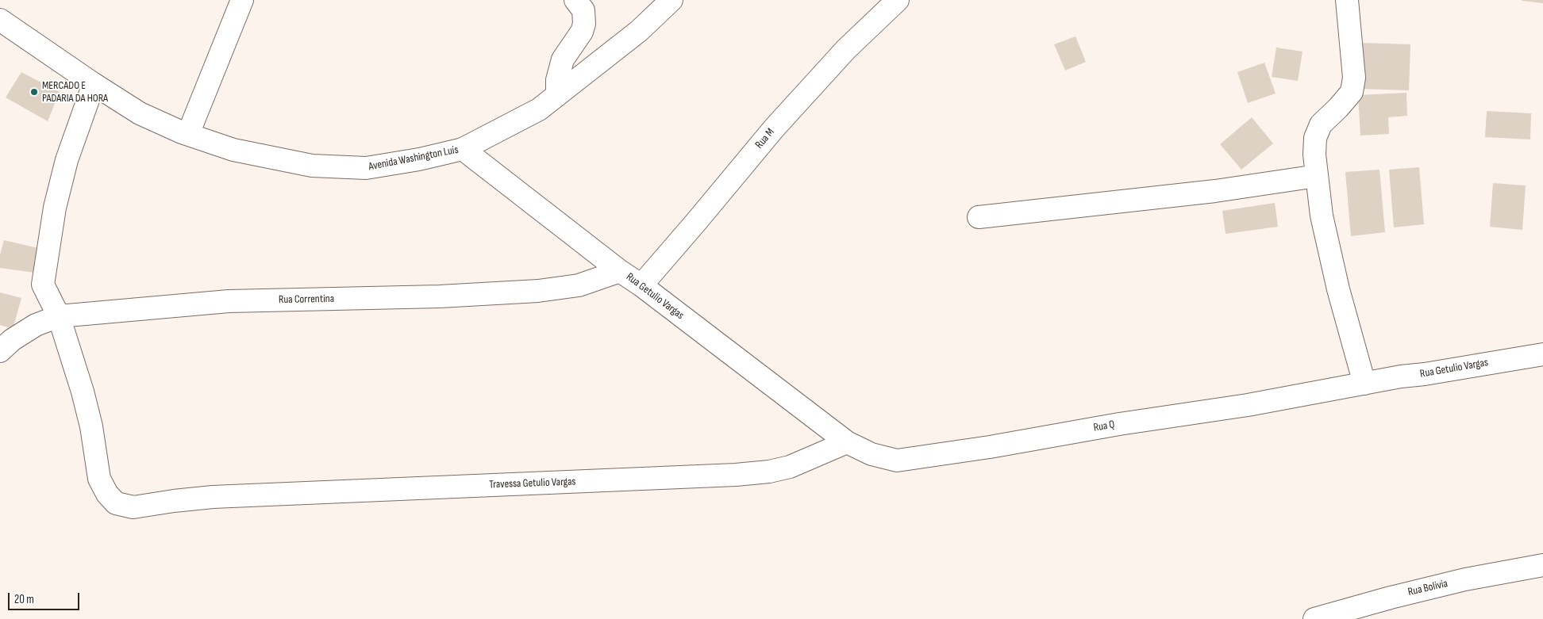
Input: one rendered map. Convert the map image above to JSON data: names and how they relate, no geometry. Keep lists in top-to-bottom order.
{
  "streets": {
    "street": [
      "Rua M",
      "Avenida Washington Luís",
      "Rua Getulio Vargas",
      "Rua Correntina",
      "Rua Q",
      "Travessa Getulio Vargas",
      "Rua Bolivia"
    ]
  },
  "crossings": [
    ["Rua M", "Rua Getulio Vargas"],
    ["Avenida Washington Luís", "Rua Getulio Vargas"],
    ["Avenida Washington Luís", "Travessa Getulio Vargas"],
    ["Rua Getulio Vargas", "Rua Correntina"],
    ["Rua Getulio Vargas", "Rua Q"],
    ["Rua Getulio Vargas", "Travessa Getulio Vargas"],
    ["Rua Correntina", "Travessa Getulio Vargas"],
    ["Rua Q", "Travessa Getulio Vargas"]
  ],
  "places": ["MERCADO E PADARIA DA HORA"],
  "scale_bar": "20 m"
}
